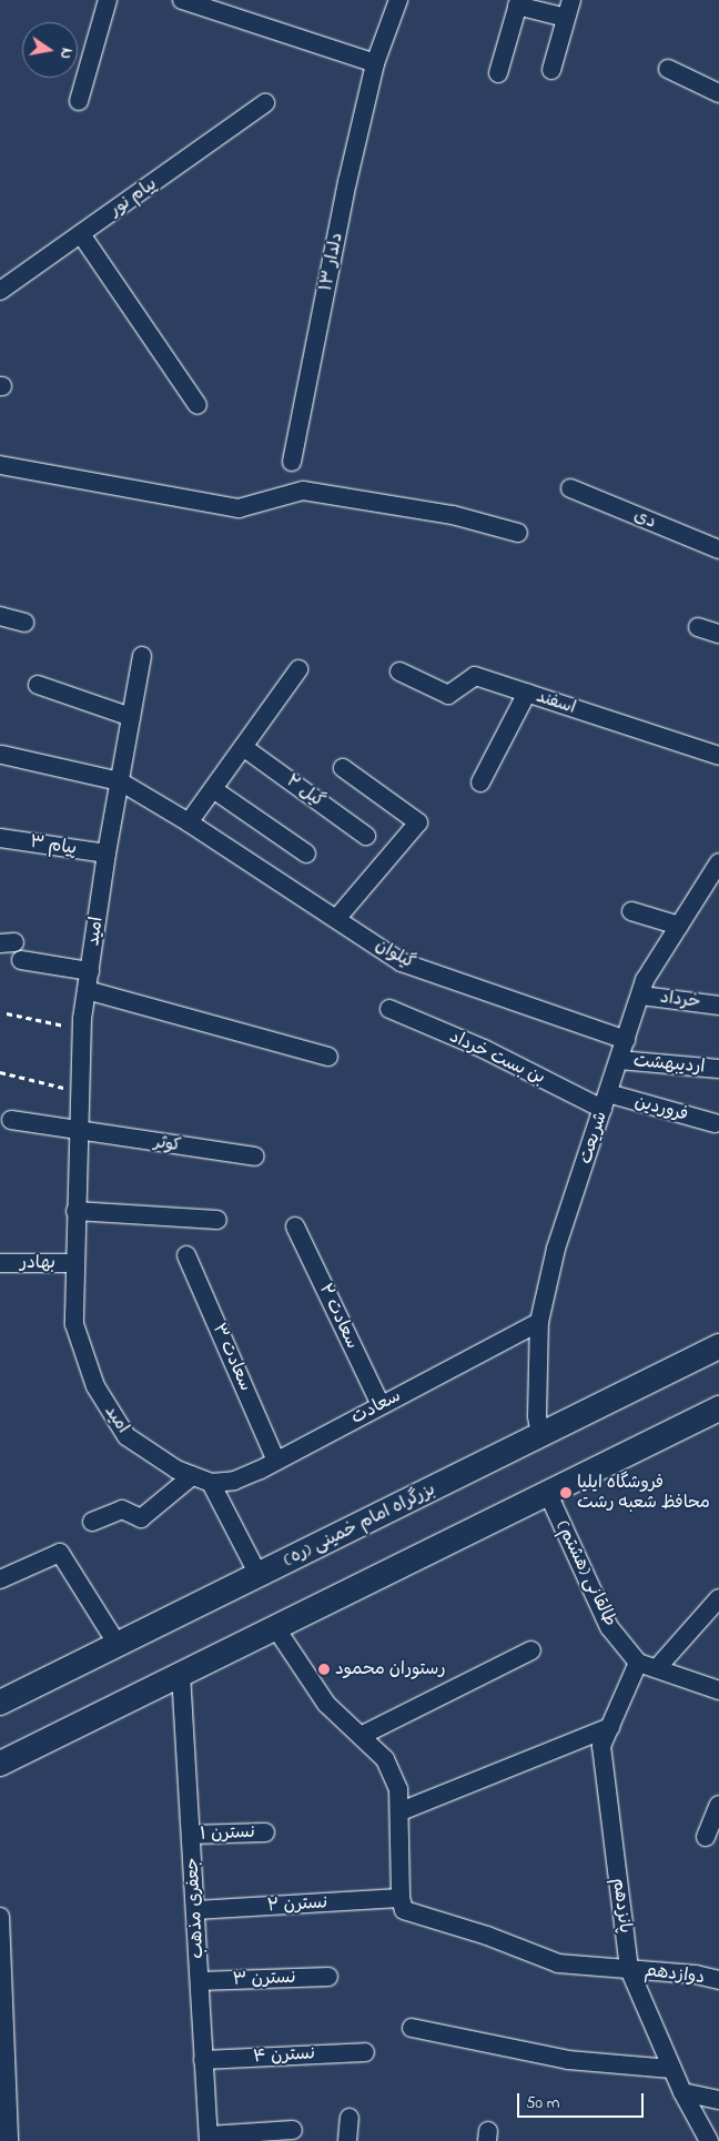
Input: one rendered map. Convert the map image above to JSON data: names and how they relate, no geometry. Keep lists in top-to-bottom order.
{
  "streets": {
    "highway": ["بزرگراه امام خمینی (ره)"],
    "street": [
      "پیام نور",
      "دلدار ۱۳",
      "دی",
      "اسفند",
      "گیل ۲",
      "پیام ۳",
      "امید",
      "گیلوان",
      "خرداد",
      "بن بست خرداد",
      "اردیبهشت",
      "فروردین",
      "شریعت",
      "کوثر",
      "بهادر",
      "سعادت ۲",
      "سعادت ۳",
      "سعادت",
      "طالقانی (هشتم)",
      "نسترن ۱",
      "نسترن ۲",
      "پانزدهم",
      "جعفری مذهب",
      "دوازدهم",
      "نسترن ۳",
      "نسترن ۴"
    ]
  },
  "crossings": [
    ["پیام ۳", "امید"],
    ["امید", "گیلوان"],
    ["امید", "کوثر"],
    ["امید", "بهادر"],
    ["امید", "سعادت"],
    ["گیلوان", "شریعت"],
    ["خرداد", "شریعت"],
    ["بن بست خرداد", "فروردین"],
    ["بن بست خرداد", "شریعت"],
    ["اردیبهشت", "شریعت"],
    ["فروردین", "شریعت"],
    ["شریعت", "سعادت"],
    ["شریعت", "بزرگراه امام خمینی (ره)"],
    ["سعادت ۲", "سعادت"],
    ["سعادت ۳", "سعادت"],
    ["طالقانی (هشتم)", "پانزدهم"],
    ["نسترن ۱", "جعفری مذهب"],
    ["نسترن ۲", "جعفری مذهب"],
    ["نسترن ۲", "دوازدهم"],
    ["پانزدهم", "دوازدهم"],
    ["جعفری مذهب", "نسترن ۳"],
    ["جعفری مذهب", "نسترن ۴"]
  ],
  "places": ["فروشگاه ایلیا محافظ شعبه رشت", "رستوران محمود"],
  "scale_bar": "50 m",
  "north": "right"
}
